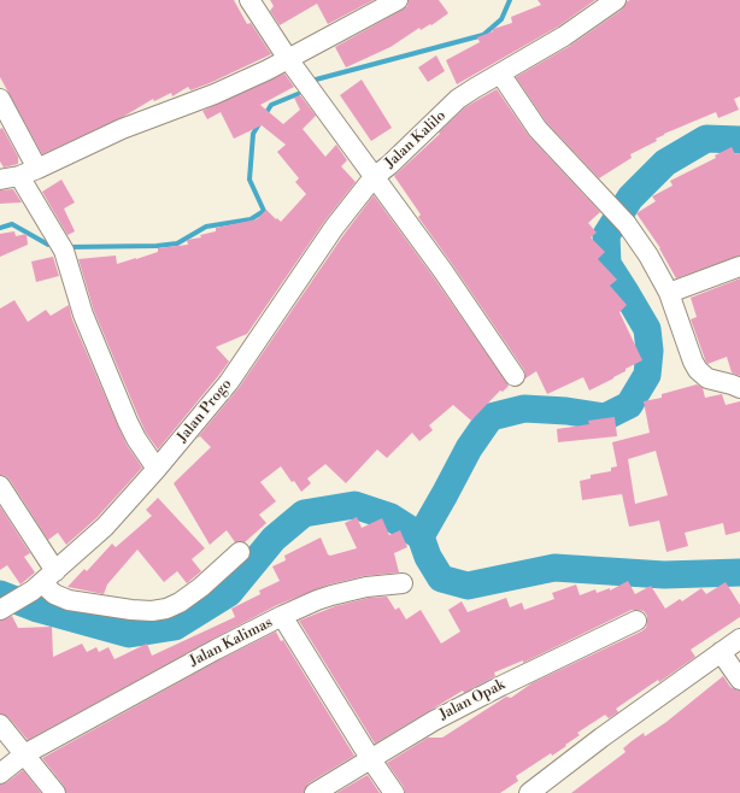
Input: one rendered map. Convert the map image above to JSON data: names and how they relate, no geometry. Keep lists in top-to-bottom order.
{
  "streets": {
    "street": [
      "Jalan Kalilo",
      "Jalan Progo",
      "Jalan Kalimas",
      "Jalan Opak"
    ]
  },
  "crossings": [
    ["Jalan Kalilo", "Jalan Progo"],
    ["Jalan Kalimas", "Jalan Opak"]
  ]
}
